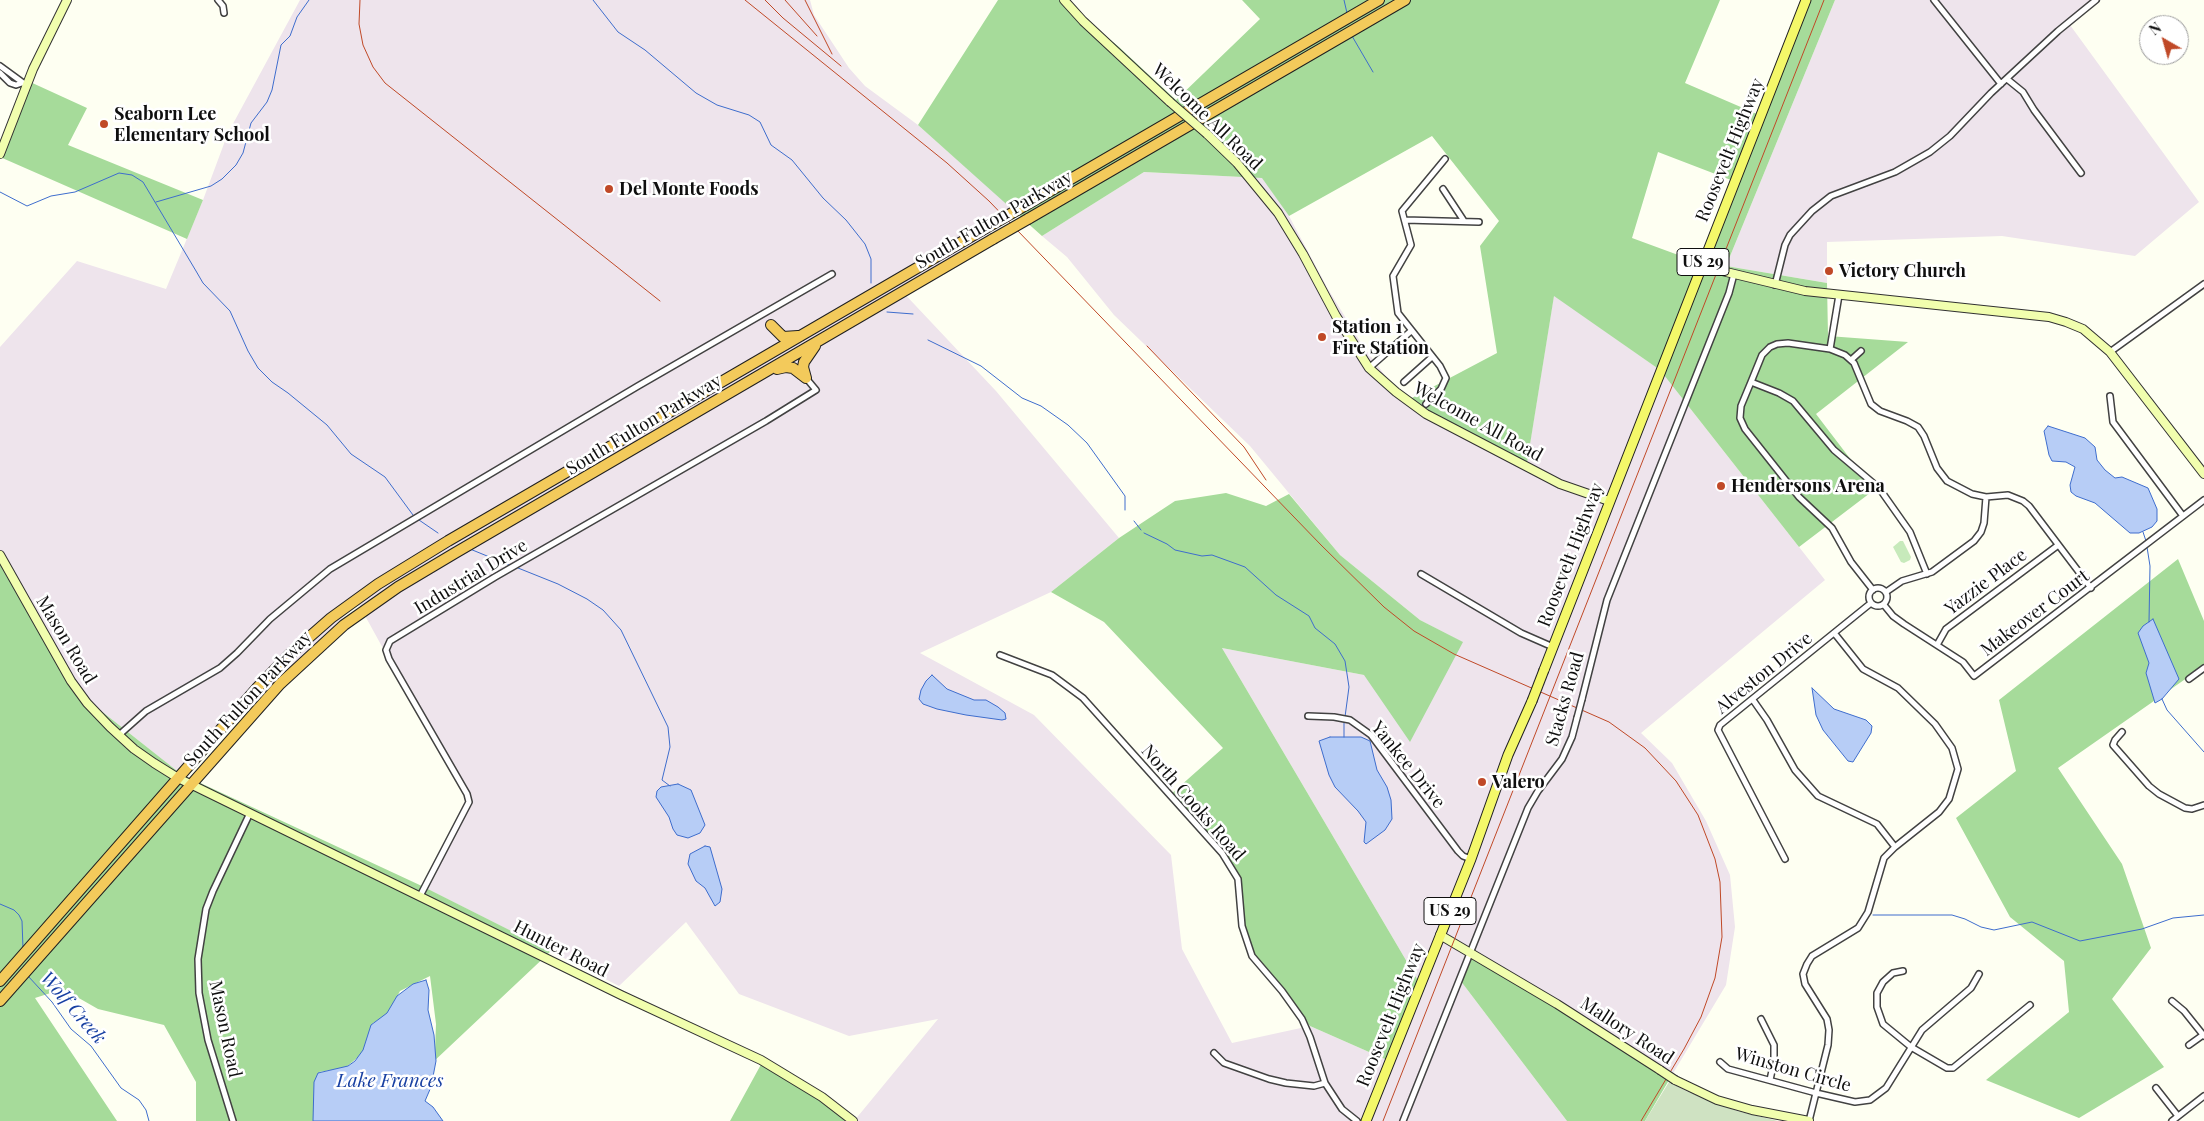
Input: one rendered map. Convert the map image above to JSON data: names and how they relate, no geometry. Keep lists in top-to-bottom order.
{
  "streets": {
    "highway": ["South Fulton Parkway"],
    "main road": ["Roosevelt Highway", "US 29"],
    "street": [
      "Welcome All Road",
      "Industrial Drive",
      "Yazzie Place",
      "Makeover Court",
      "Mason Road",
      "Alveston Drive",
      "Stacks Road",
      "Yankee Drive",
      "North Cooks Road",
      "Hunter Road",
      "Mallory Road",
      "Winston Circle"
    ]
  },
  "crossings": [
    ["Welcome All Road", "Roosevelt Highway"],
    ["Roosevelt Highway", "Yankee Drive"],
    ["Roosevelt Highway", "Mallory Road"],
    ["South Fulton Parkway", "Mason Road"],
    ["Industrial Drive", "Hunter Road"],
    ["Yazzie Place", "Makeover Court"],
    ["Makeover Court", "Alveston Drive"],
    ["Mason Road", "Hunter Road"],
    ["Stacks Road", "Mallory Road"]
  ],
  "water": ["Wolf Creek", "Lake Frances"],
  "places": [
    "Seaborn Lee Elementary School",
    "Del Monte Foods",
    "Victory Church",
    "Station 1 Fire Station",
    "Hendersons Arena",
    "Valero"
  ],
  "north": "top left"
}
